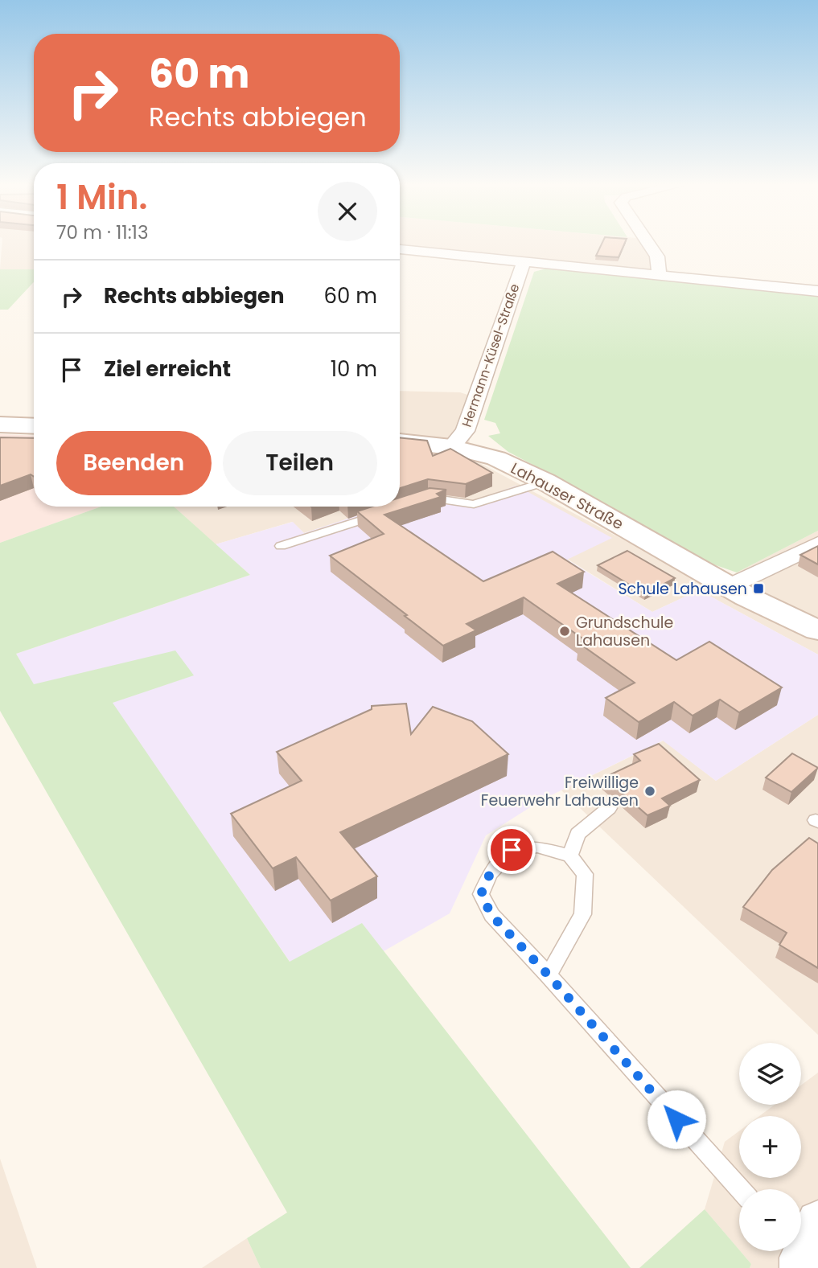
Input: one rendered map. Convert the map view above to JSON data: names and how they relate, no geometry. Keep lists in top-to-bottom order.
{
  "streets": {
    "street": ["Hermann-Küsel-Straße", "Lahauser Straße"]
  },
  "crossings": [
    ["Hermann-Küsel-Straße", "Lahauser Straße"]
  ],
  "places": {
    "transit": ["Schule Lahausen"],
    "other": ["Grundschule Lahausen", "Freiwillige Feuerwehr Lahausen"]
  },
  "page": {
    "turn": ["60 m", "Rechts abbiegen"],
    "heading": ["1 Min.", "70 m · 11:13"],
    "list": [
      {
        "name": "Rechts abbiegen",
        "value": "60 m"
      },
      {
        "name": "Ziel erreicht",
        "value": "10 m"
      }
    ],
    "buttons": ["Beenden", "Teilen"],
    "map_buttons": ["+", "−"]
  }
}
